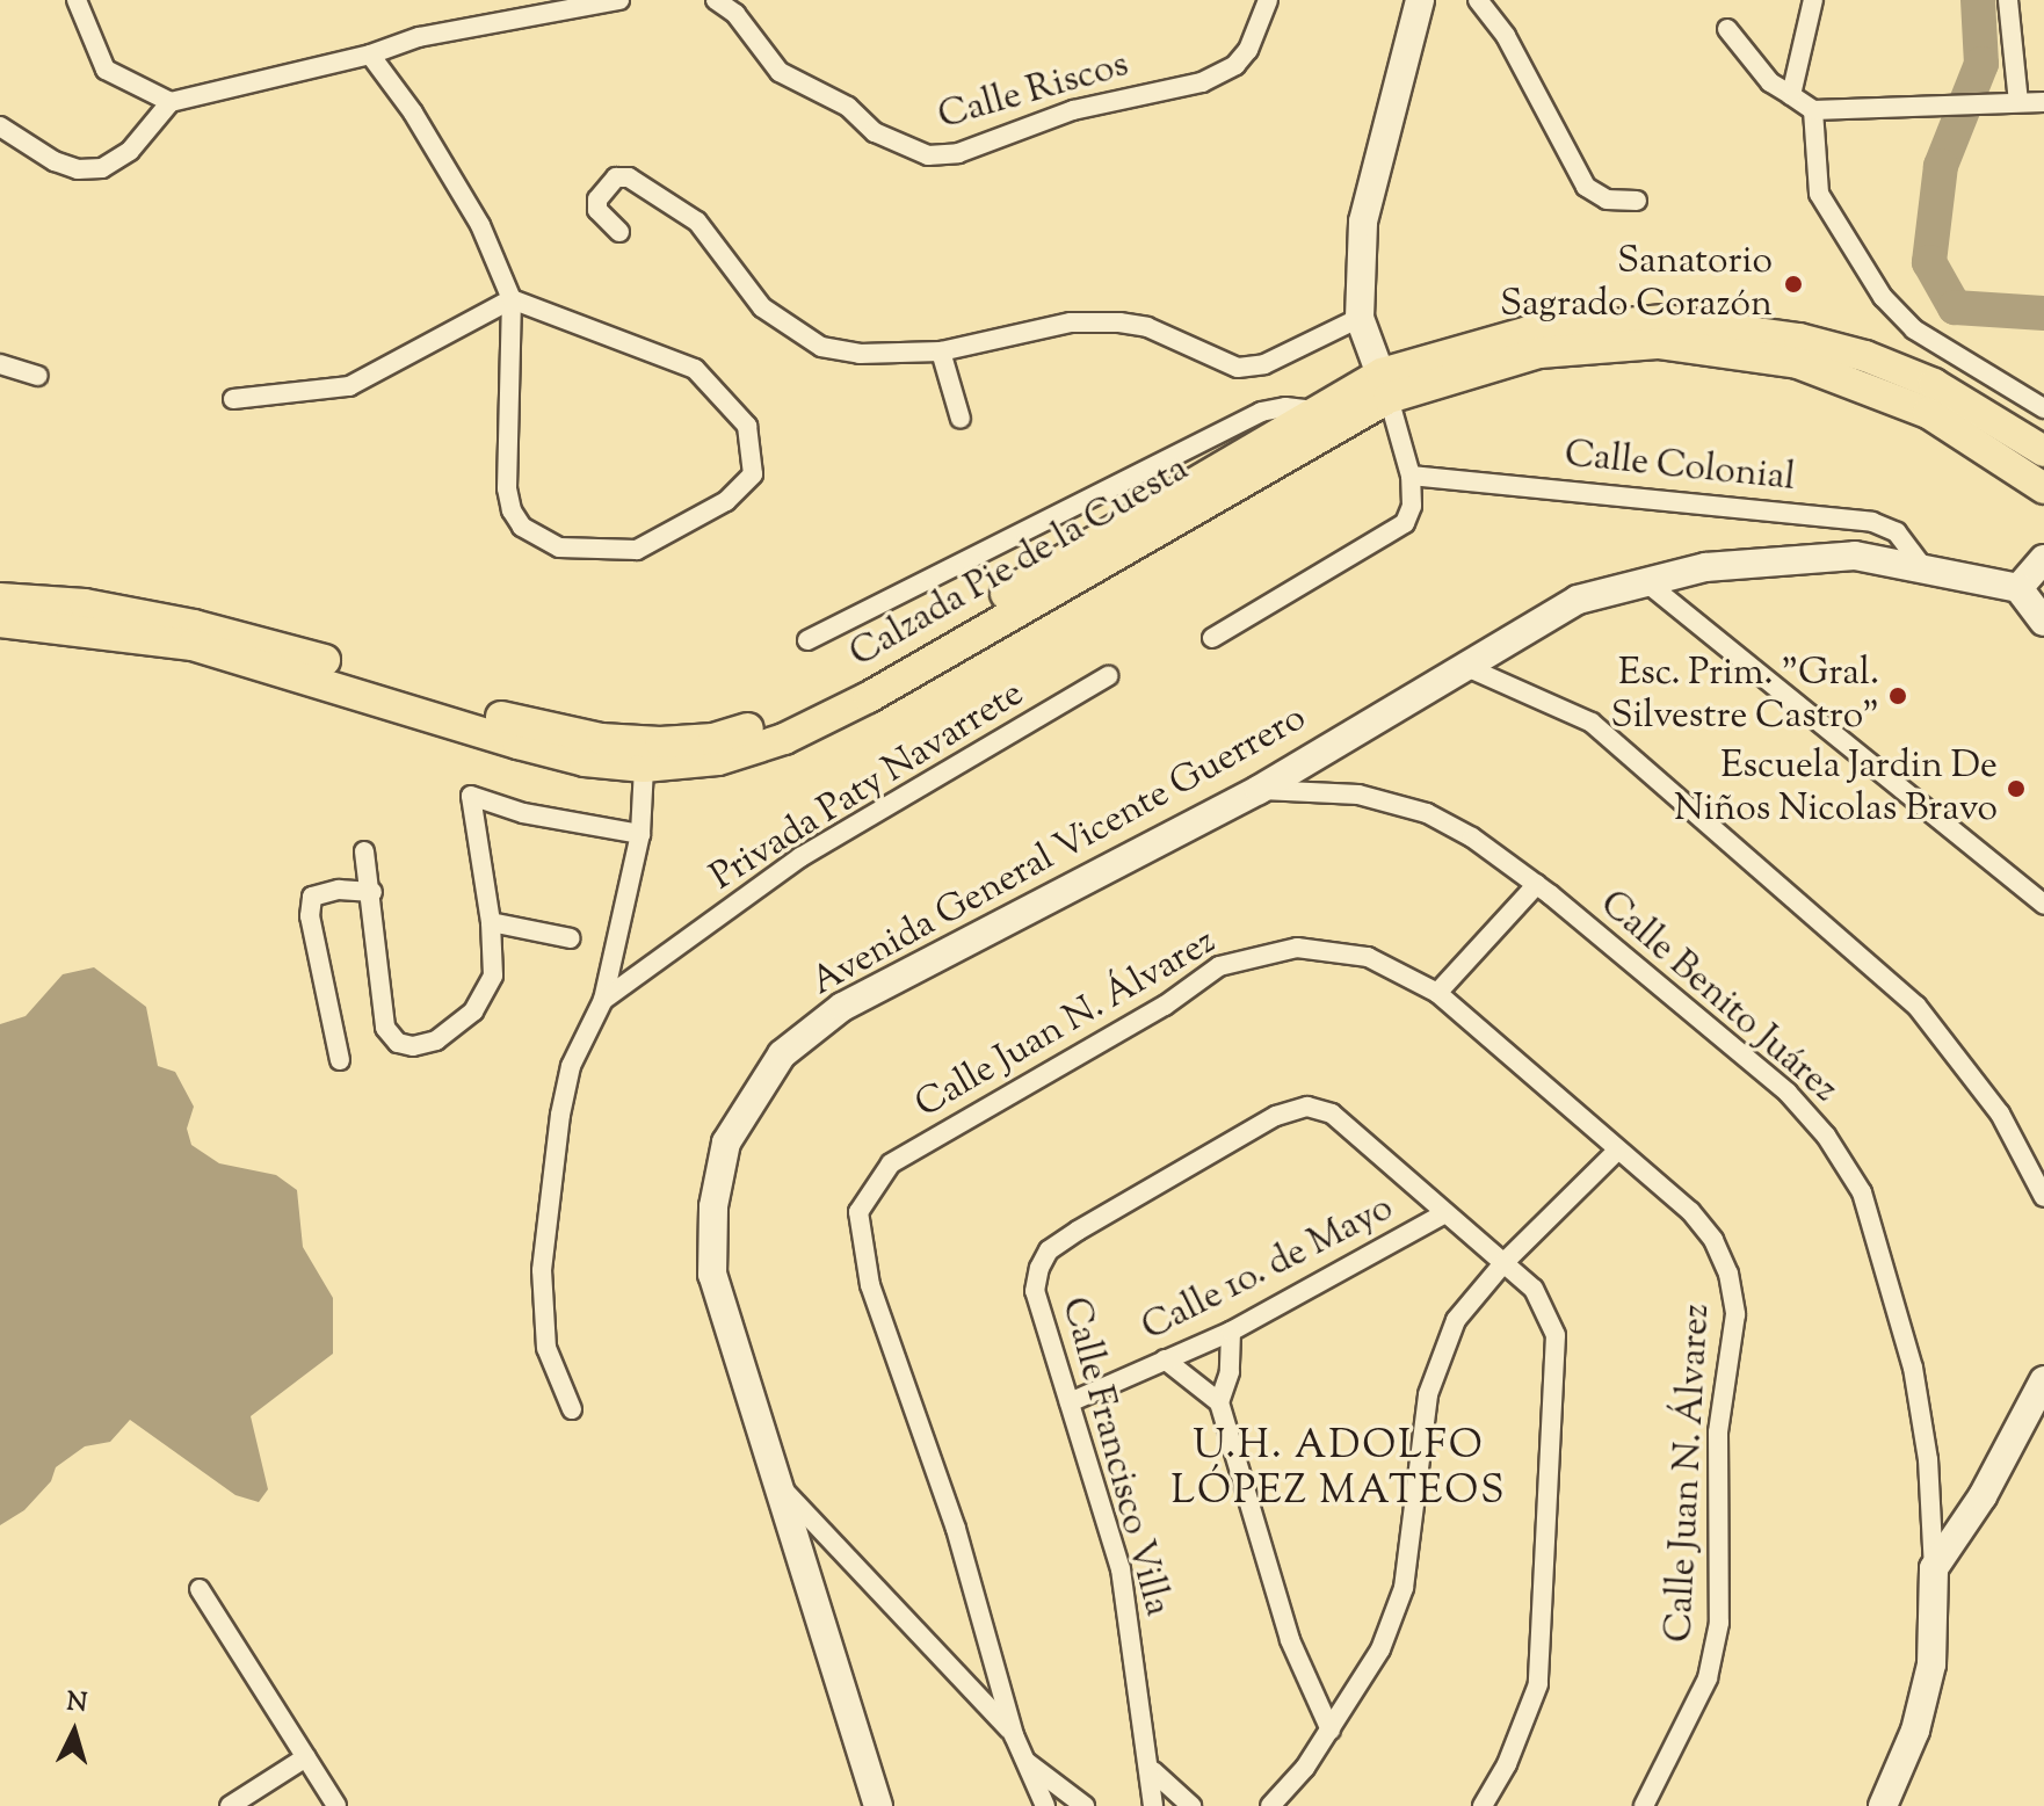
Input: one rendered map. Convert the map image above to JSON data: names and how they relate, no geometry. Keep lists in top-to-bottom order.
{
  "streets": {
    "main road": ["Calzada Pie de la Cuesta"],
    "street": [
      "Calle Riscos",
      "Calle Colonial",
      "Privada Paty Navarrete",
      "Avenida General Vicente Guerrero",
      "Calle Benito Juárez",
      "Calle Juan N. Álvarez",
      "Calle 1o. de Mayo",
      "Calle Francisco Villa"
    ]
  },
  "crossings": [
    ["Calle Colonial", "Avenida General Vicente Guerrero"],
    ["Avenida General Vicente Guerrero", "Calle Benito Juárez"],
    ["Calle 1o. de Mayo", "Calle Francisco Villa"]
  ],
  "districts": ["U.H. ADOLFO LÓPEZ MATEOS"],
  "places": ["Sanatorio Sagrado Corazón", "Esc. Prim. \"Gral. Silvestre Castro\"", "Escuela Jardin De Niños Nicolas Bravo"],
  "north": "top"
}
